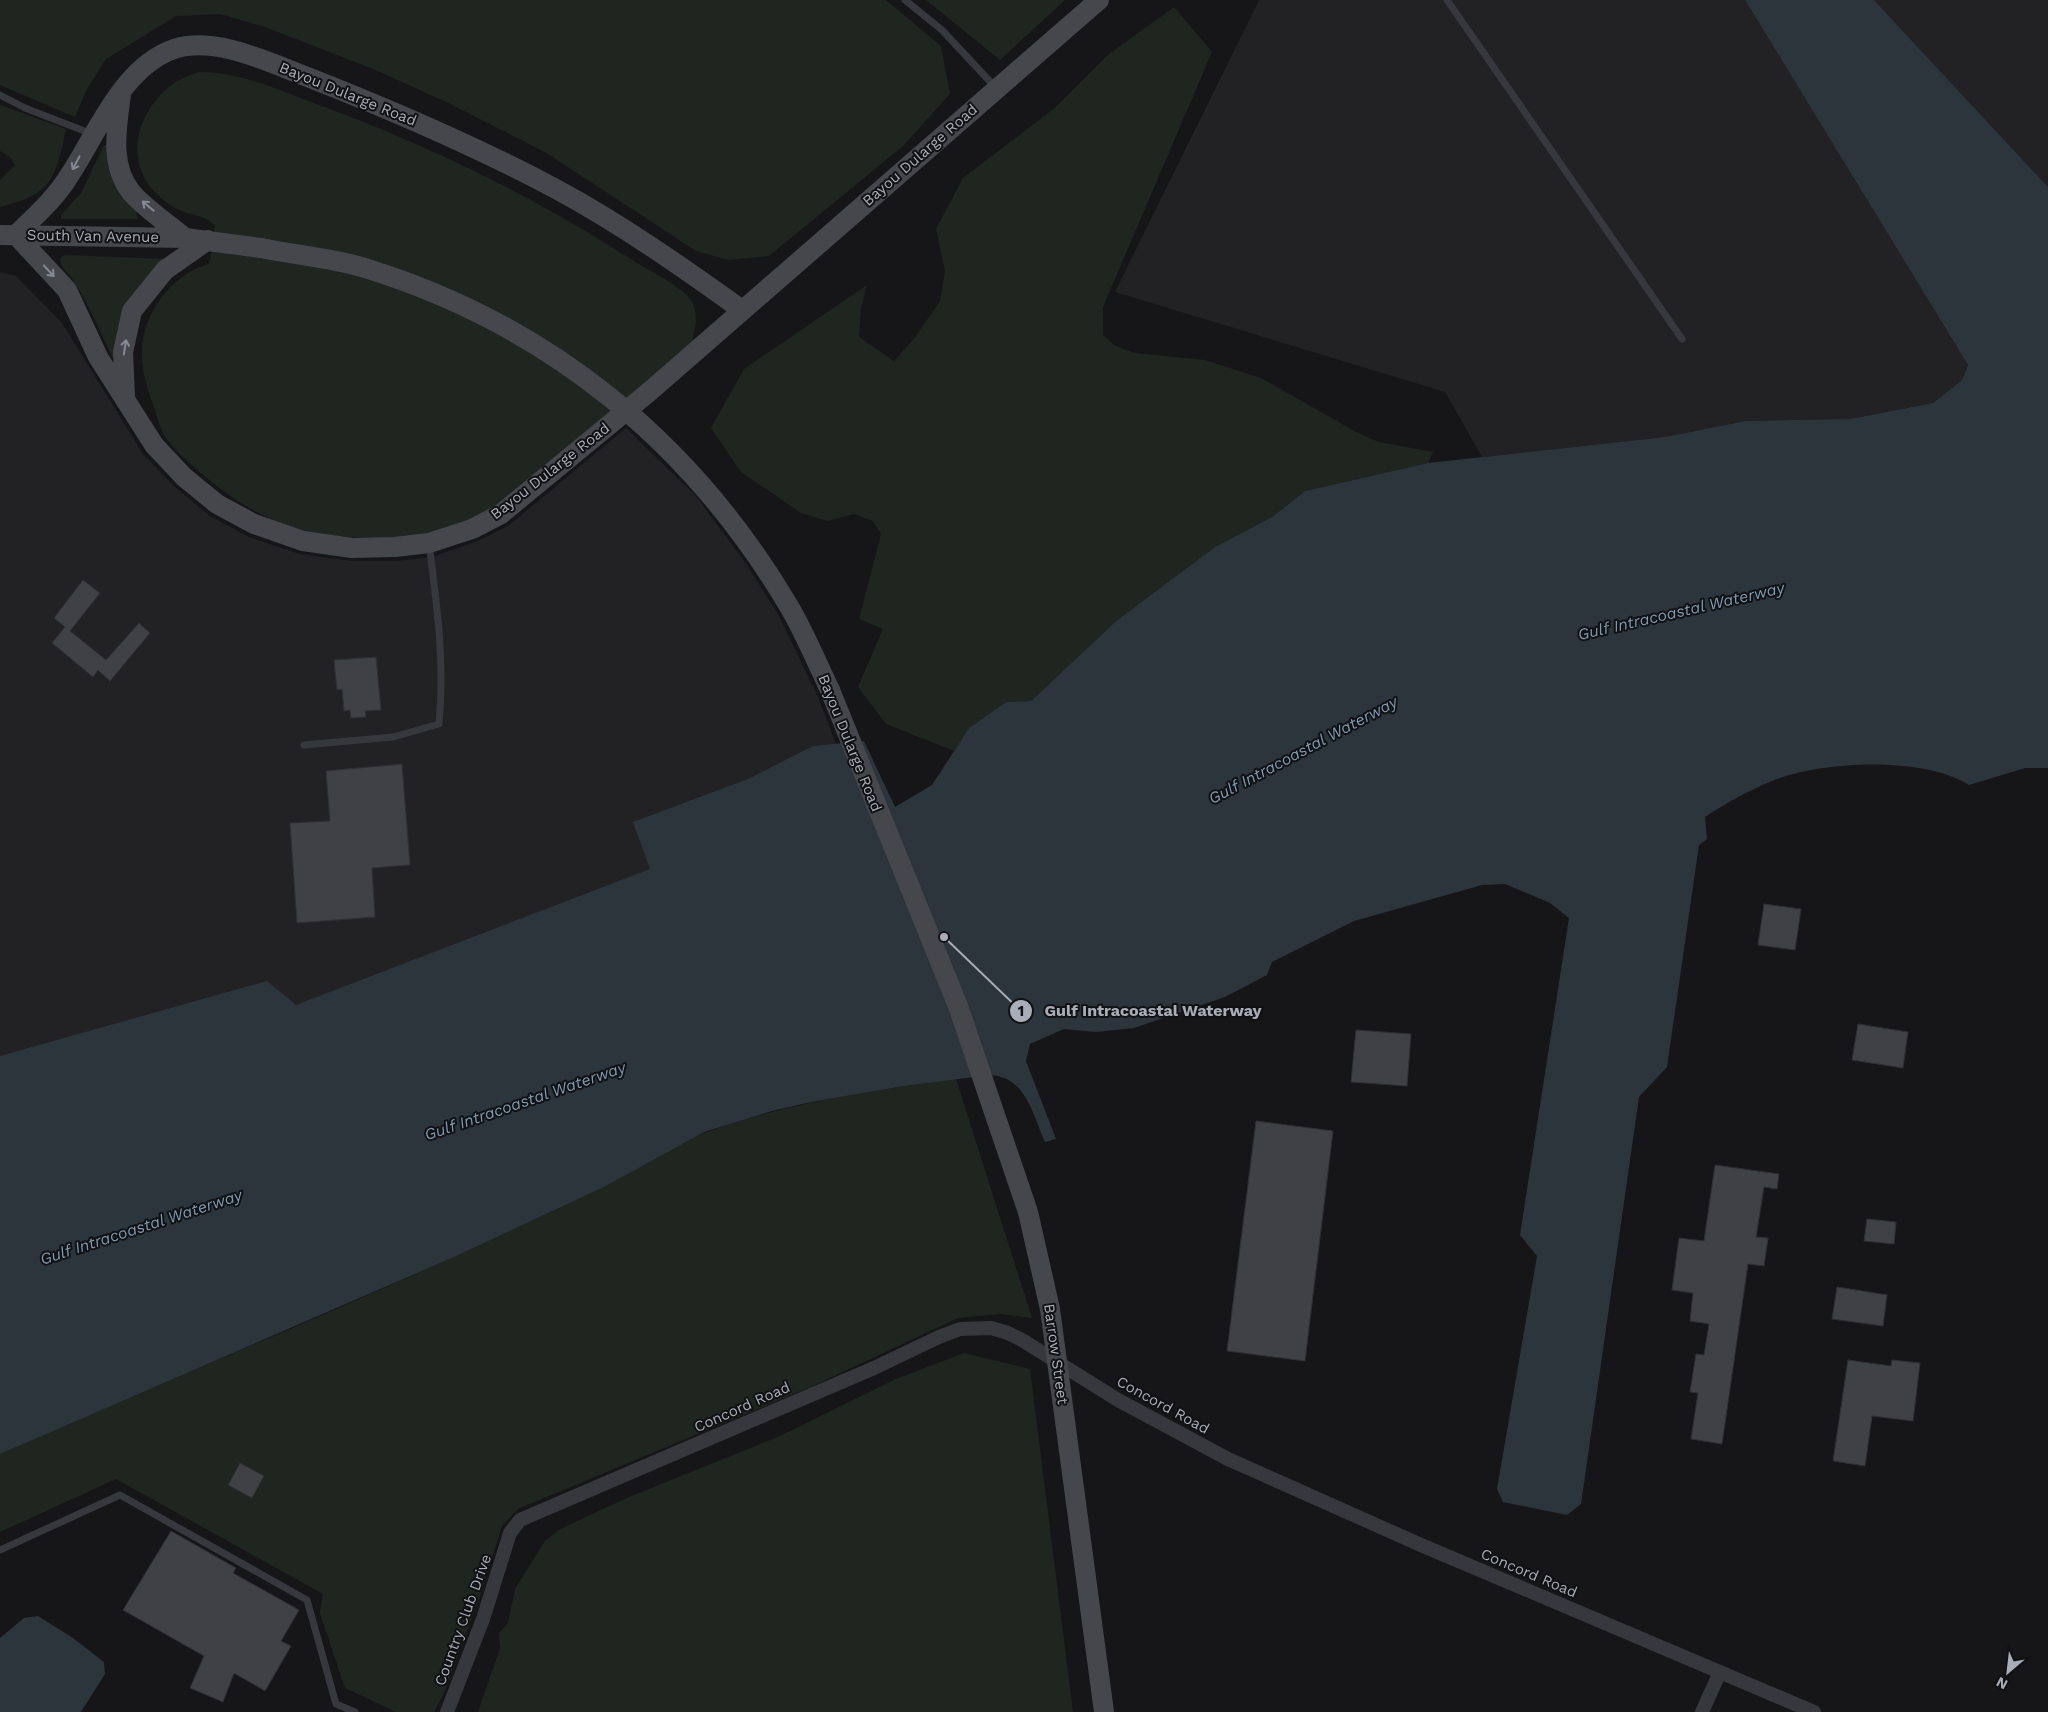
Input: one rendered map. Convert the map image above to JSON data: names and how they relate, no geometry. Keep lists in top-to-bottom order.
{
  "streets": {
    "main road": ["Bayou Dularge Road", "South Van Avenue", "Barrow Street"],
    "street": ["Concord Road", "Country Club Drive"]
  },
  "crossings": [
    ["Bayou Dularge Road", "South Van Avenue"],
    ["Bayou Dularge Road", "Barrow Street"],
    ["Concord Road", "Country Club Drive"]
  ],
  "water": ["Gulf Intracoastal Waterway"],
  "places": ["Gulf Intracoastal Waterway"],
  "north": "bottom left"
}
